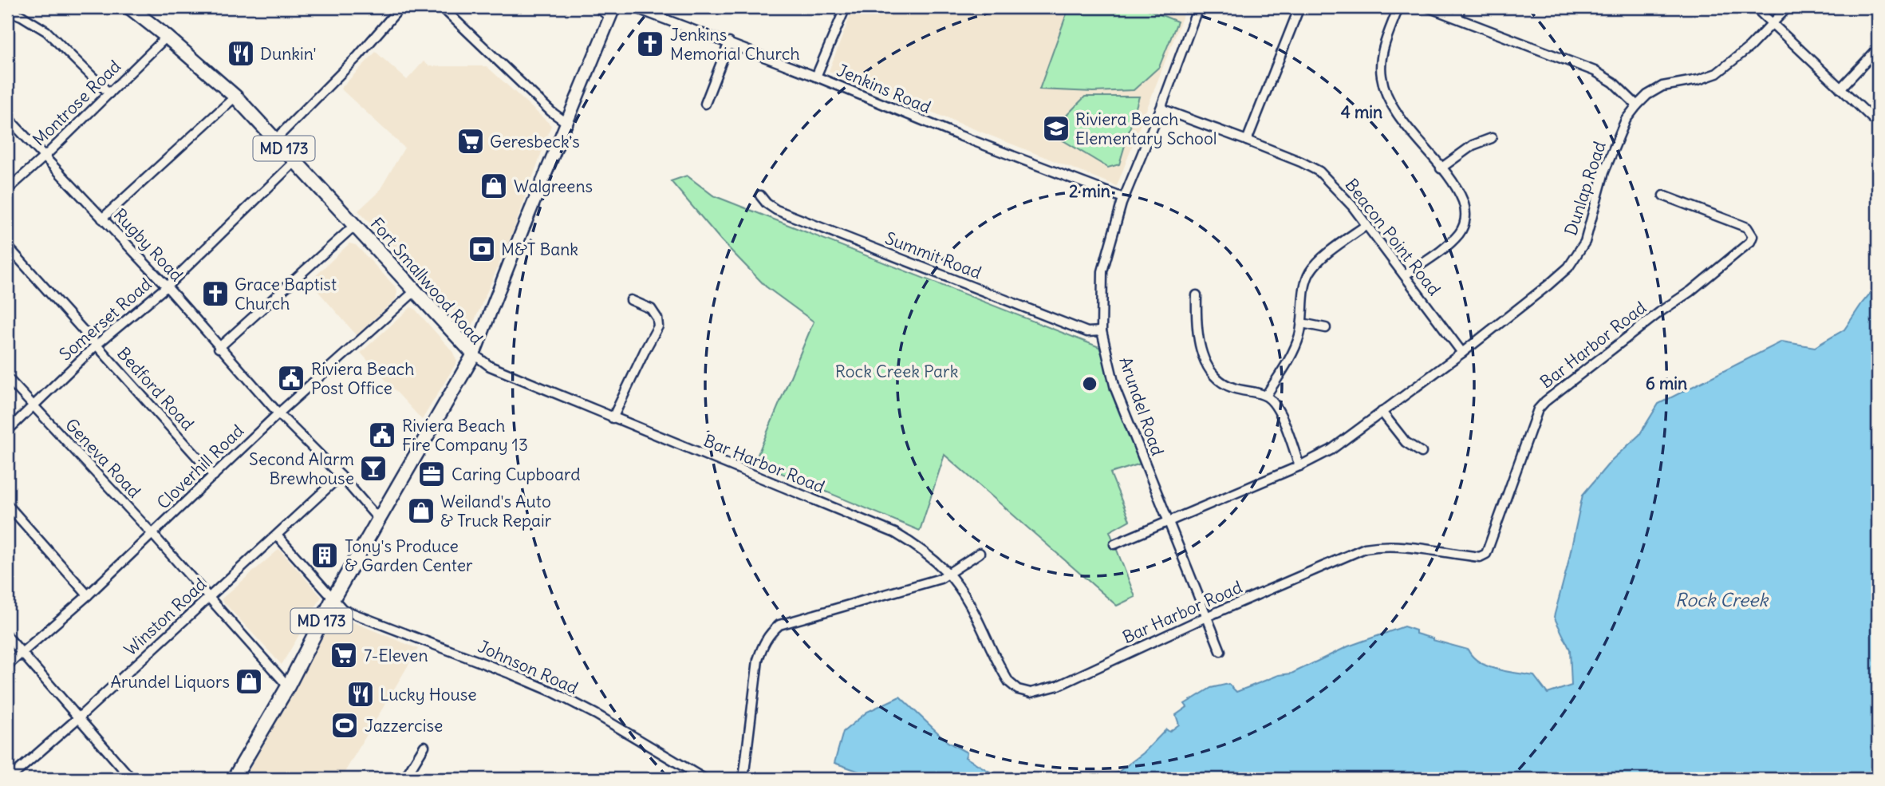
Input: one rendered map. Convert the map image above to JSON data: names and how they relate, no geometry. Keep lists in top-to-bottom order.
{
  "streets": {
    "main road": ["MD 173", "Fort Smallwood Road"],
    "street": [
      "Jenkins Road",
      "Montrose Road",
      "Dunlap Road",
      "Beacon Point Road",
      "Rugby Road",
      "Summit Road",
      "Somerset Road",
      "Bar Harbor Road",
      "Bedford Road",
      "Arundel Road",
      "Geneva Road",
      "Cloverhill Road",
      "Winston Road",
      "Johnson Road"
    ]
  },
  "crossings": [
    ["Jenkins Road", "Arundel Road"],
    ["Montrose Road", "Rugby Road"],
    ["Montrose Road", "Fort Smallwood Road"],
    ["Dunlap Road", "Beacon Point Road"],
    ["Dunlap Road", "Arundel Road"],
    ["Beacon Point Road", "Arundel Road"],
    ["Rugby Road", "Fort Smallwood Road"],
    ["Rugby Road", "Somerset Road"],
    ["Rugby Road", "Cloverhill Road"],
    ["Rugby Road", "Winston Road"],
    ["Summit Road", "Arundel Road"],
    ["Fort Smallwood Road", "Somerset Road"],
    ["Fort Smallwood Road", "Bar Harbor Road"],
    ["Fort Smallwood Road", "Geneva Road"],
    ["Fort Smallwood Road", "Cloverhill Road"],
    ["Fort Smallwood Road", "Johnson Road"],
    ["Somerset Road", "Bedford Road"],
    ["Somerset Road", "Geneva Road"],
    ["Bar Harbor Road", "Arundel Road"],
    ["Bedford Road", "Cloverhill Road"],
    ["Geneva Road", "Cloverhill Road"],
    ["Geneva Road", "Winston Road"]
  ],
  "water": ["Rock Creek"],
  "parks": ["Rock Creek Park"],
  "places": {
    "church": ["Jenkins Memorial Church", "Grace Baptist Church"],
    "restaurant": ["Dunkin'", "Lucky House"],
    "school or university": ["Riviera Beach Elementary School"],
    "supermarket": ["Geresbeck's", "7-Eleven"],
    "shop": ["Walgreens", "Weiland's Auto & Truck Repair", "Arundel Liquors"],
    "bank": ["M&T Bank"],
    "public building": ["Riviera Beach Post Office", "Riviera Beach Fire Company 13"],
    "bar": ["Second Alarm Brewhouse"],
    "office": ["Caring Cupboard"],
    "building": ["Tony's Produce & Garden Center"],
    "sports": ["Jazzercise"]
  },
  "rings": ["4 min", "2 min", "6 min"]
}
